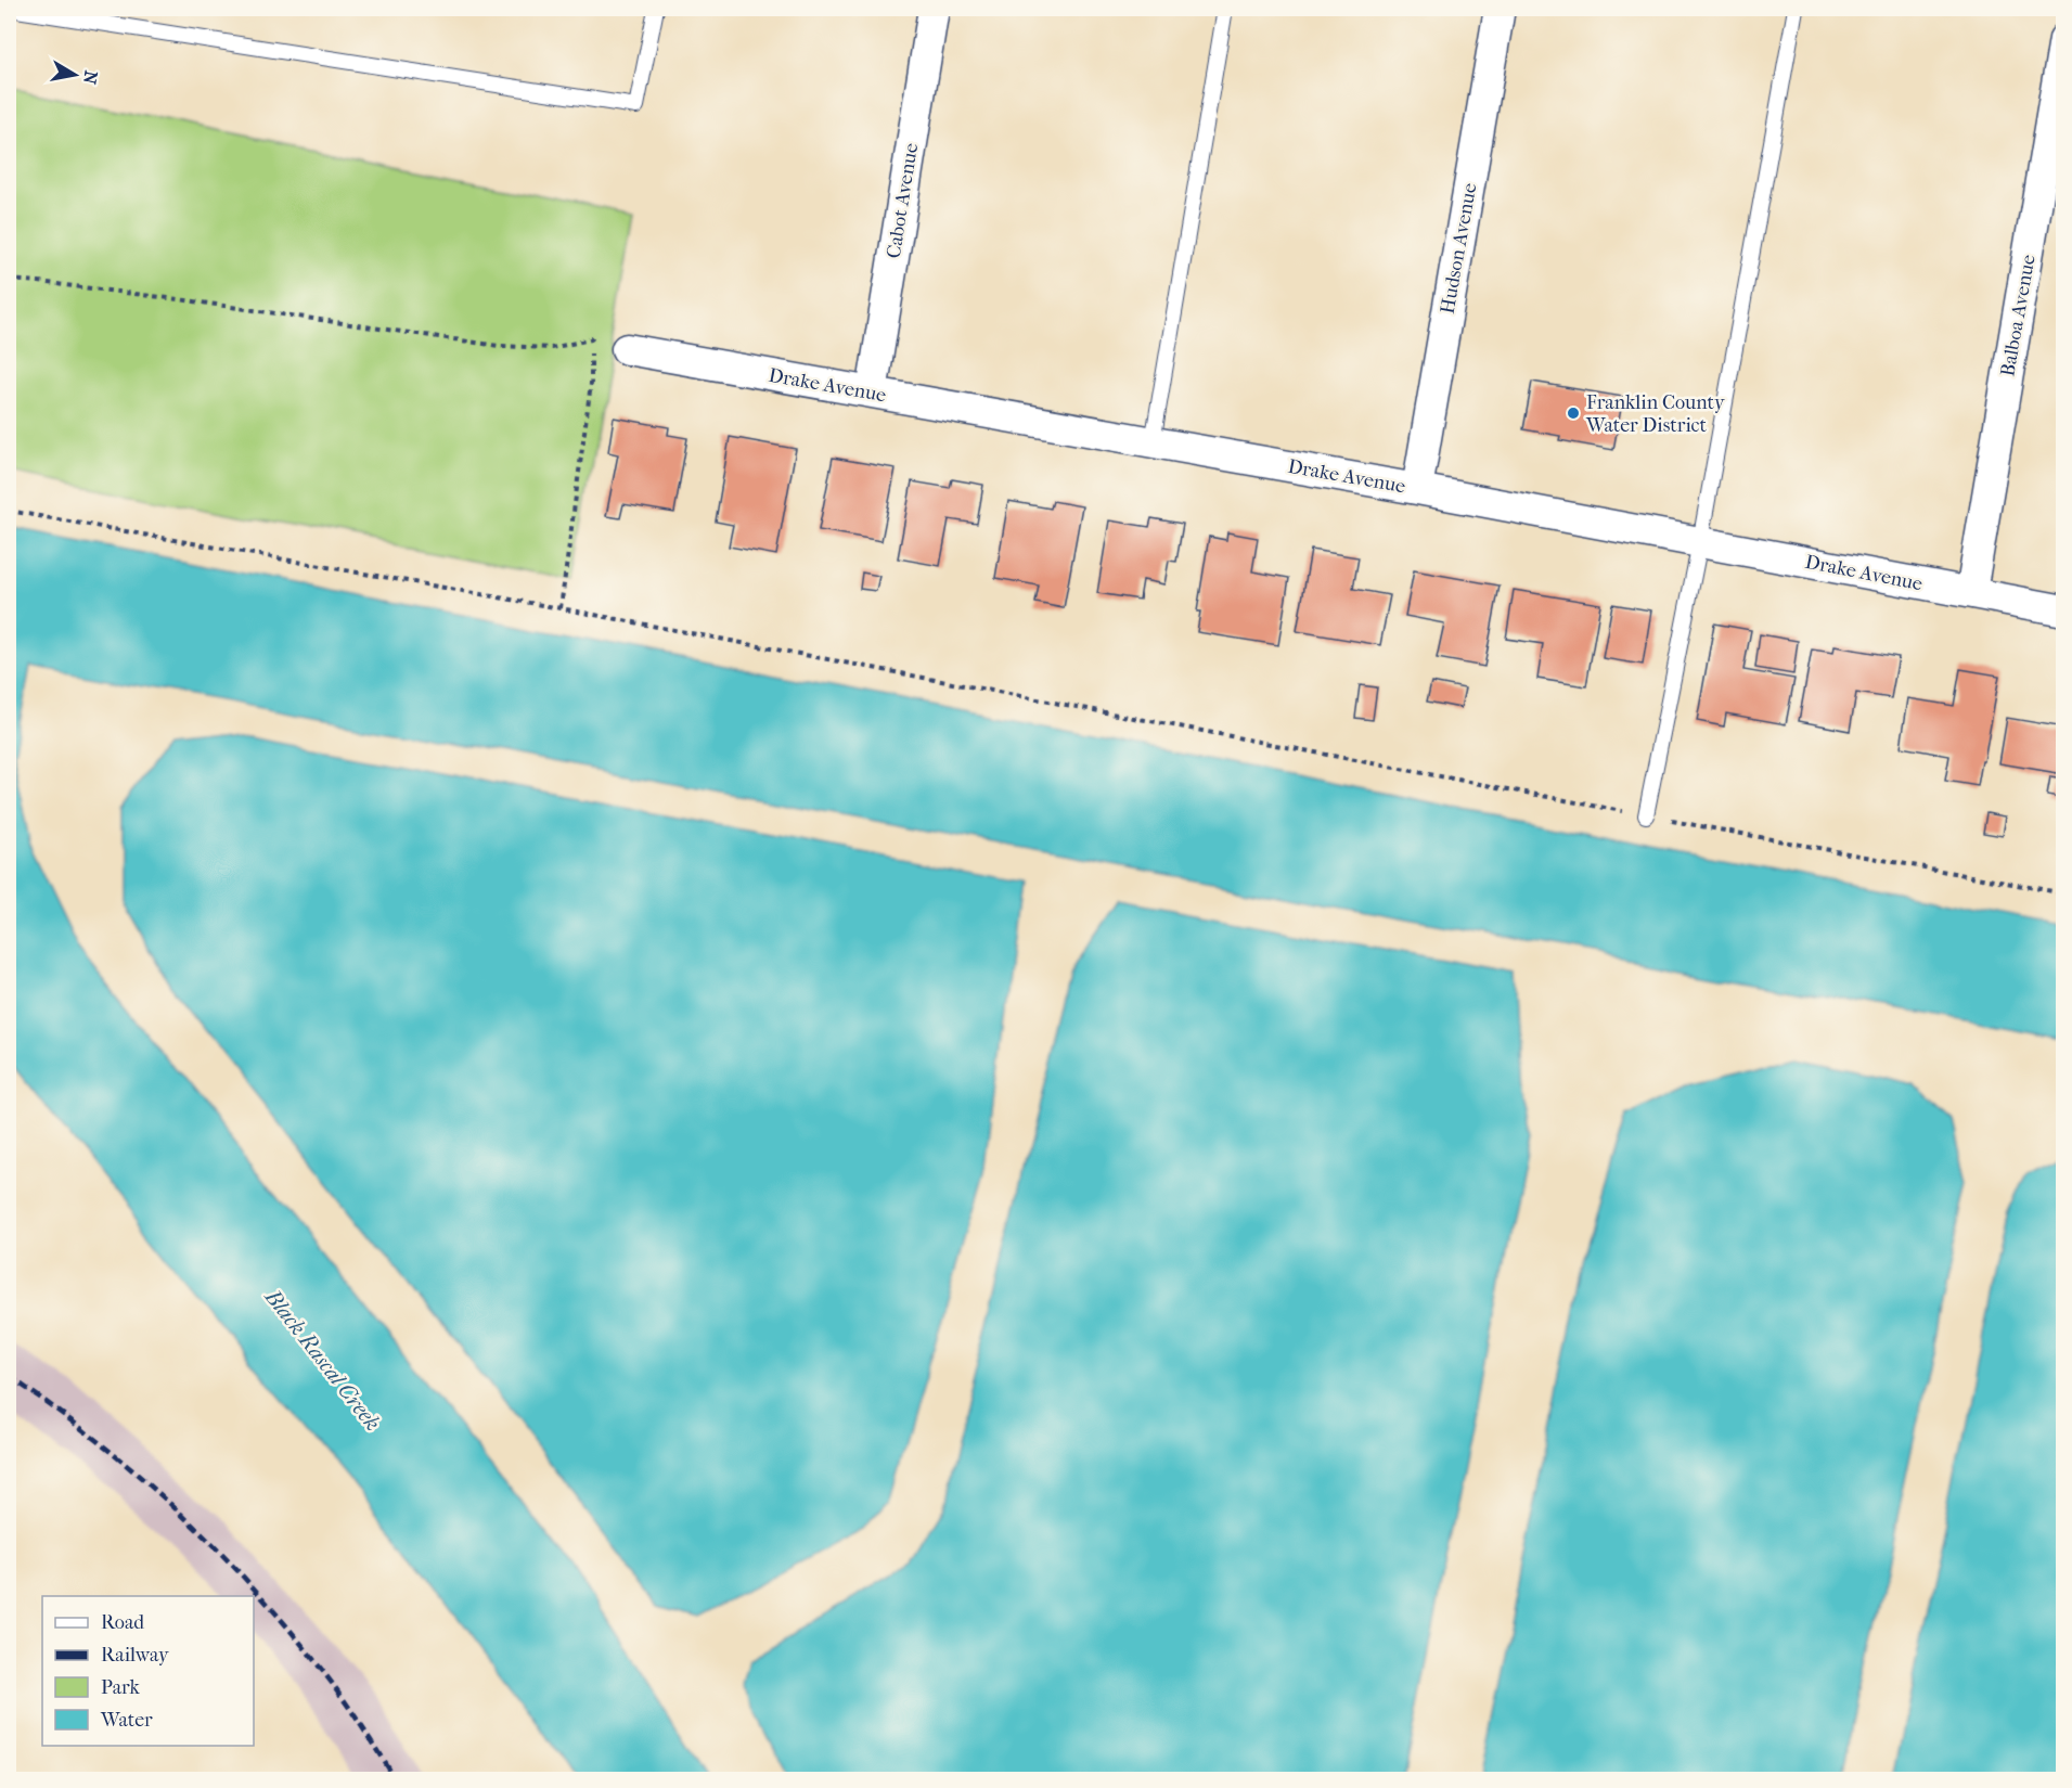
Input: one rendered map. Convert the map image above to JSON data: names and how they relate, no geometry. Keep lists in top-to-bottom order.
{
  "streets": {
    "street": [
      "Cabot Avenue",
      "Hudson Avenue",
      "Balboa Avenue",
      "Drake Avenue"
    ]
  },
  "crossings": [
    ["Cabot Avenue", "Drake Avenue"],
    ["Hudson Avenue", "Drake Avenue"],
    ["Balboa Avenue", "Drake Avenue"]
  ],
  "water": ["Black Rascal Creek"],
  "places": ["Franklin County Water District"],
  "legend": [
    "Road",
    "Railway",
    "Park",
    "Water"
  ],
  "north": "right"
}
